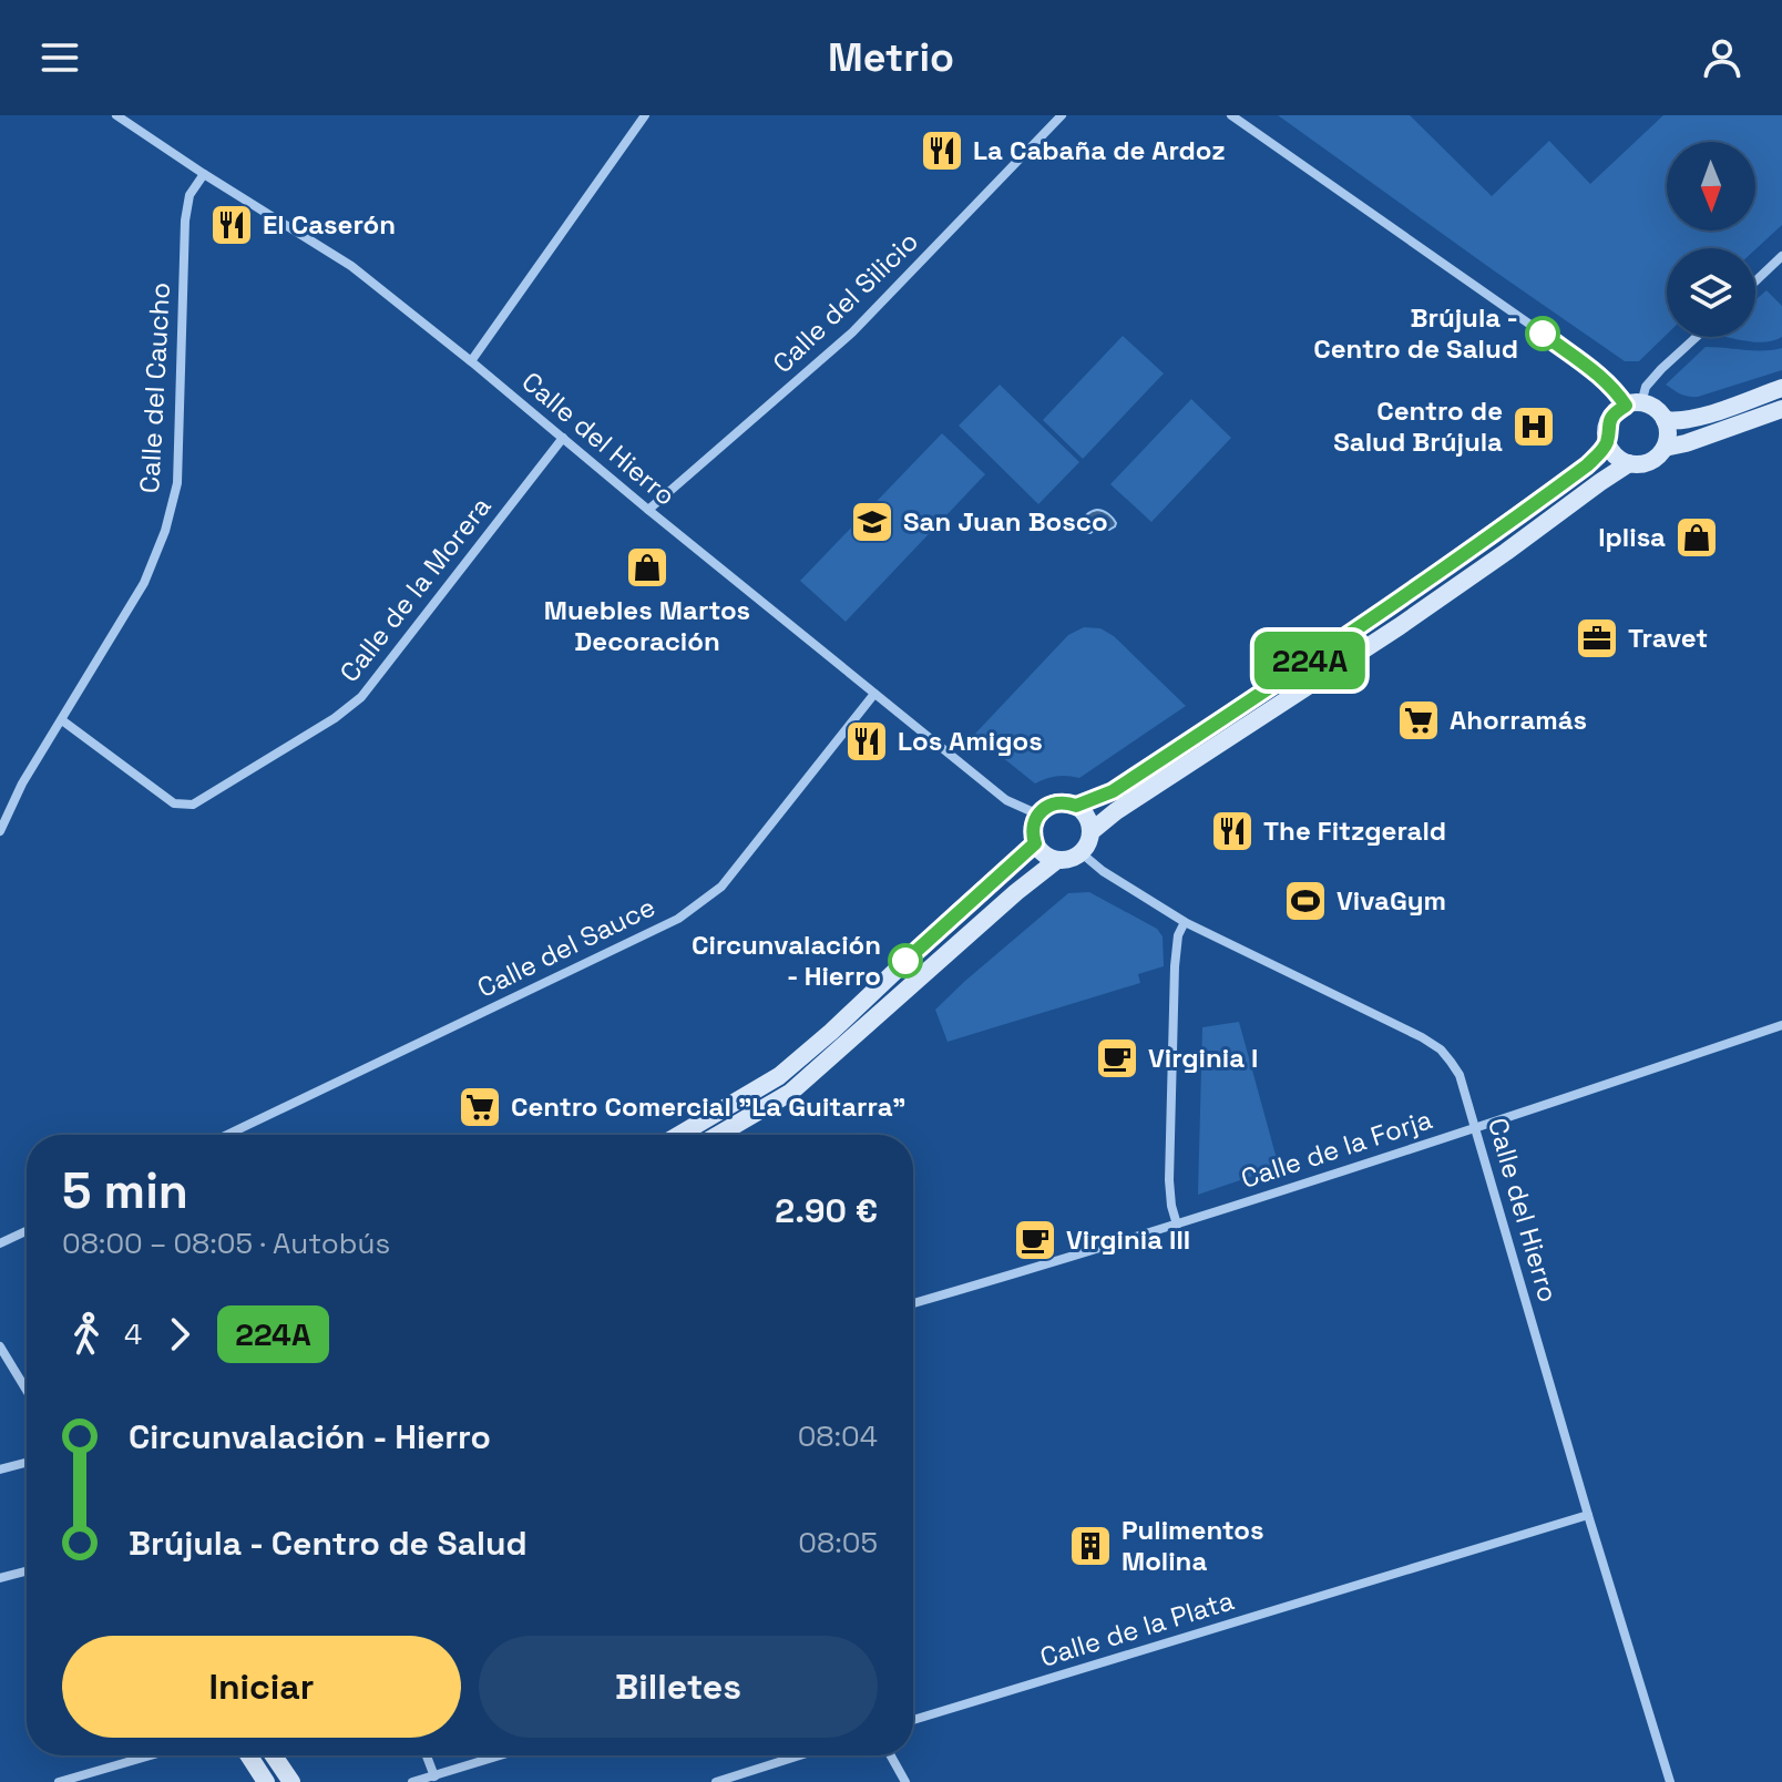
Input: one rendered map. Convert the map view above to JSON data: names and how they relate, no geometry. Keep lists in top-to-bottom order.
{
  "streets": {
    "street": [
      "Calle del Silicio",
      "Calle del Caucho",
      "Calle del Hierro",
      "Calle de la Morera",
      "Calle del Sauce",
      "Calle de la Forja",
      "Calle de la Plata"
    ]
  },
  "crossings": [
    ["Calle del Silicio", "Calle del Hierro"],
    ["Calle del Caucho", "Calle del Hierro"],
    ["Calle del Caucho", "Calle de la Morera"],
    ["Calle del Hierro", "Calle de la Morera"],
    ["Calle del Hierro", "Calle del Sauce"],
    ["Calle del Hierro", "Calle de la Forja"],
    ["Calle del Hierro", "Calle de la Plata"]
  ],
  "places": {
    "restaurant": [
      "La Cabaña de Ardoz",
      "El Caserón",
      "Los Amigos",
      "The Fitzgerald"
    ],
    "other": ["Brújula - Centro de Salud", "Circunvalación - Hierro"],
    "hospital": ["Centro de Salud Brújula"],
    "school or university": ["San Juan Bosco"],
    "shop": ["Iplisa", "Muebles Martos Decoración"],
    "office": ["Travet"],
    "supermarket": ["Ahorramás", "Centro Comercial \"La Guitarra\""],
    "sports": ["VivaGym"],
    "cafe": ["Virginia I", "Virginia III"],
    "building": ["Pulimentos Molina"]
  },
  "lines": ["bus line 224A"],
  "north": "bottom",
  "page": {
    "header": "Metrio",
    "on_map": "224A",
    "heading": ["5 min", "08:00 – 08:05 · Autobús", "2.90 €"],
    "legs": ["4", "224A"],
    "list": [
      {
        "name": "Circunvalación - Hierro",
        "value": "08:04"
      },
      {
        "name": "Brújula - Centro de Salud",
        "value": "08:05"
      }
    ],
    "buttons": ["Iniciar", "Billetes"]
  }
}
